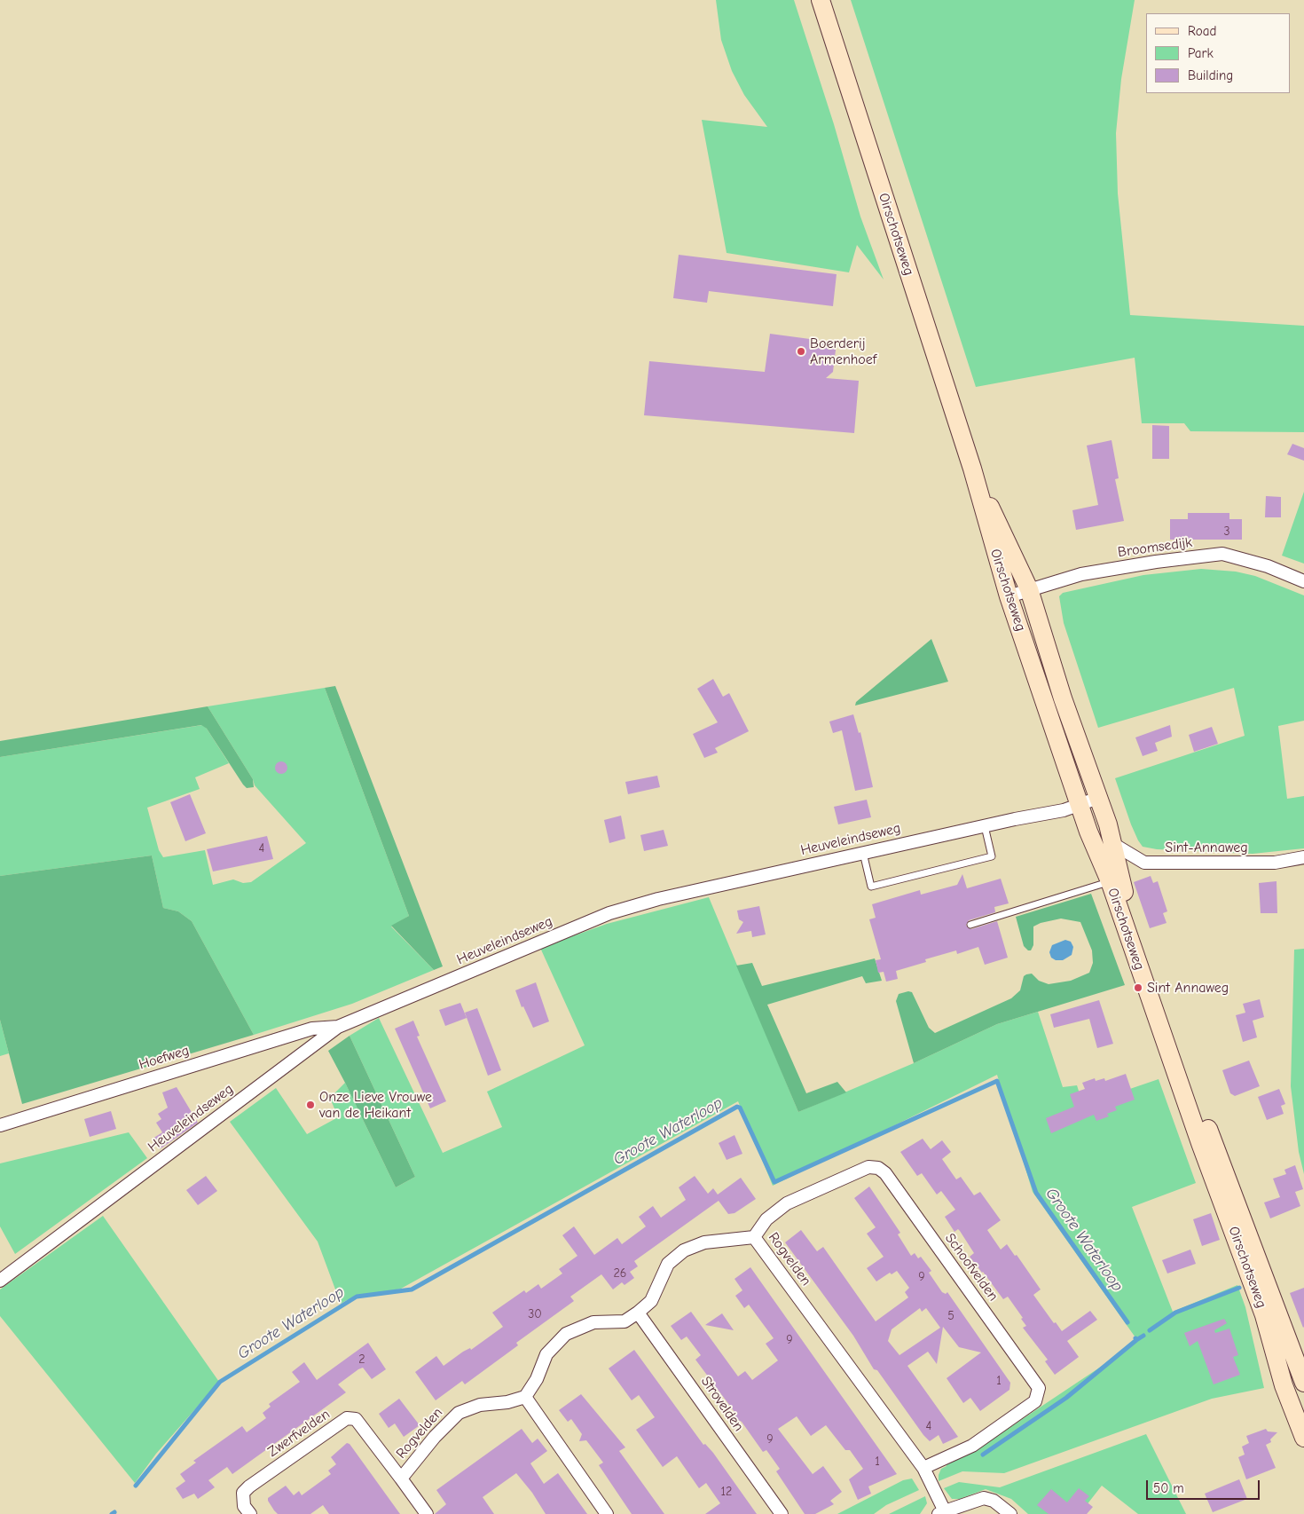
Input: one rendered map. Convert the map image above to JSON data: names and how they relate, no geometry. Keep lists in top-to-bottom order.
{
  "streets": {
    "main road": ["Oirschotseweg"],
    "street": [
      "Broomsedijk",
      "Heuveleindseweg",
      "Sint-Annaweg",
      "Hoefweg",
      "Rogvelden",
      "Schoofvelden",
      "Strovelden",
      "Zwerfvelden"
    ]
  },
  "crossings": [
    ["Oirschotseweg", "Broomsedijk"],
    ["Oirschotseweg", "Heuveleindseweg"],
    ["Oirschotseweg", "Sint-Annaweg"],
    ["Heuveleindseweg", "Hoefweg"],
    ["Rogvelden", "Schoofvelden"],
    ["Rogvelden", "Strovelden"],
    ["Rogvelden", "Zwerfvelden"]
  ],
  "water": ["Groote Waterloop"],
  "places": ["Boerderij Armenhoef", "Sint Annaweg", "Onze Lieve Vrouwe van de Heikant"],
  "house_numbers": [
    "3",
    "4",
    "26",
    "9",
    "30",
    "5",
    "9",
    "2",
    "1",
    "4",
    "9",
    "1",
    "12"
  ],
  "legend": ["Road", "Park", "Building"],
  "scale_bar": "50 m"
}
